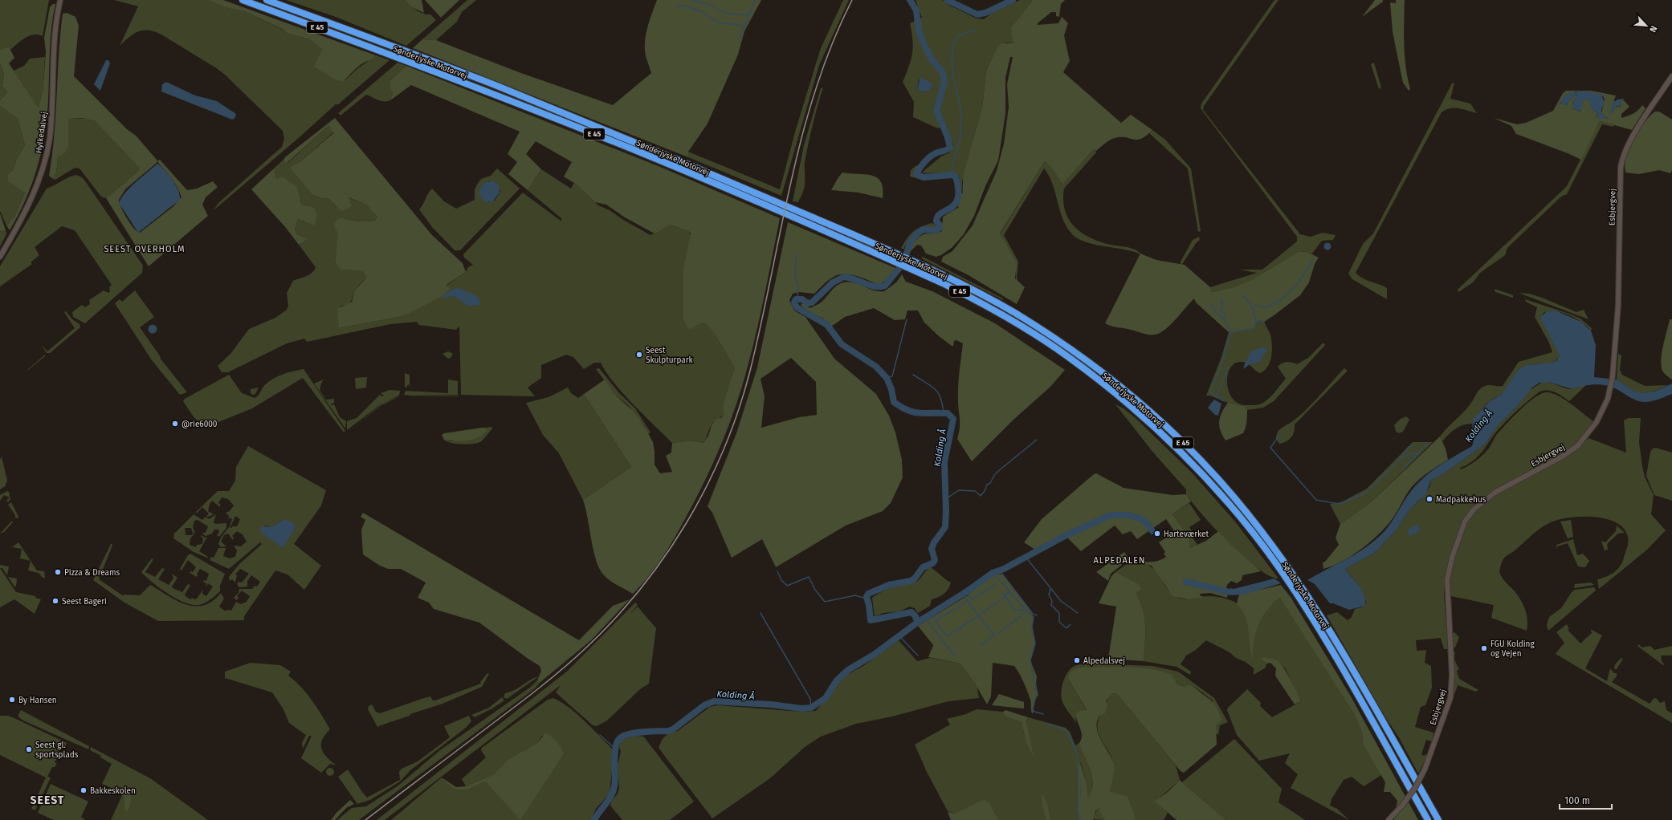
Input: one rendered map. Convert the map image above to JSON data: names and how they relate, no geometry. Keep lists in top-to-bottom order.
{
  "streets": {
    "highway": ["E 45", "Sønderjyske Motorvej"],
    "main road": ["Hylkedalvej", "Esbjergvej"]
  },
  "districts": ["SEEST OVERHOLM", "ALPEDALEN", "SEEST"],
  "water": ["Kolding Å"],
  "places": [
    "Seest Skulpturpark",
    "@rie6000",
    "Madpakkehus",
    "Harteværket",
    "Pizza & Dreams",
    "Seest Bageri",
    "FGU Kolding og Vejen",
    "Alpedalsvej",
    "By Hansen",
    "Seest gl. sportsplads",
    "Bakkeskolen"
  ],
  "scale_bar": "100 m",
  "north": "bottom right"
}
